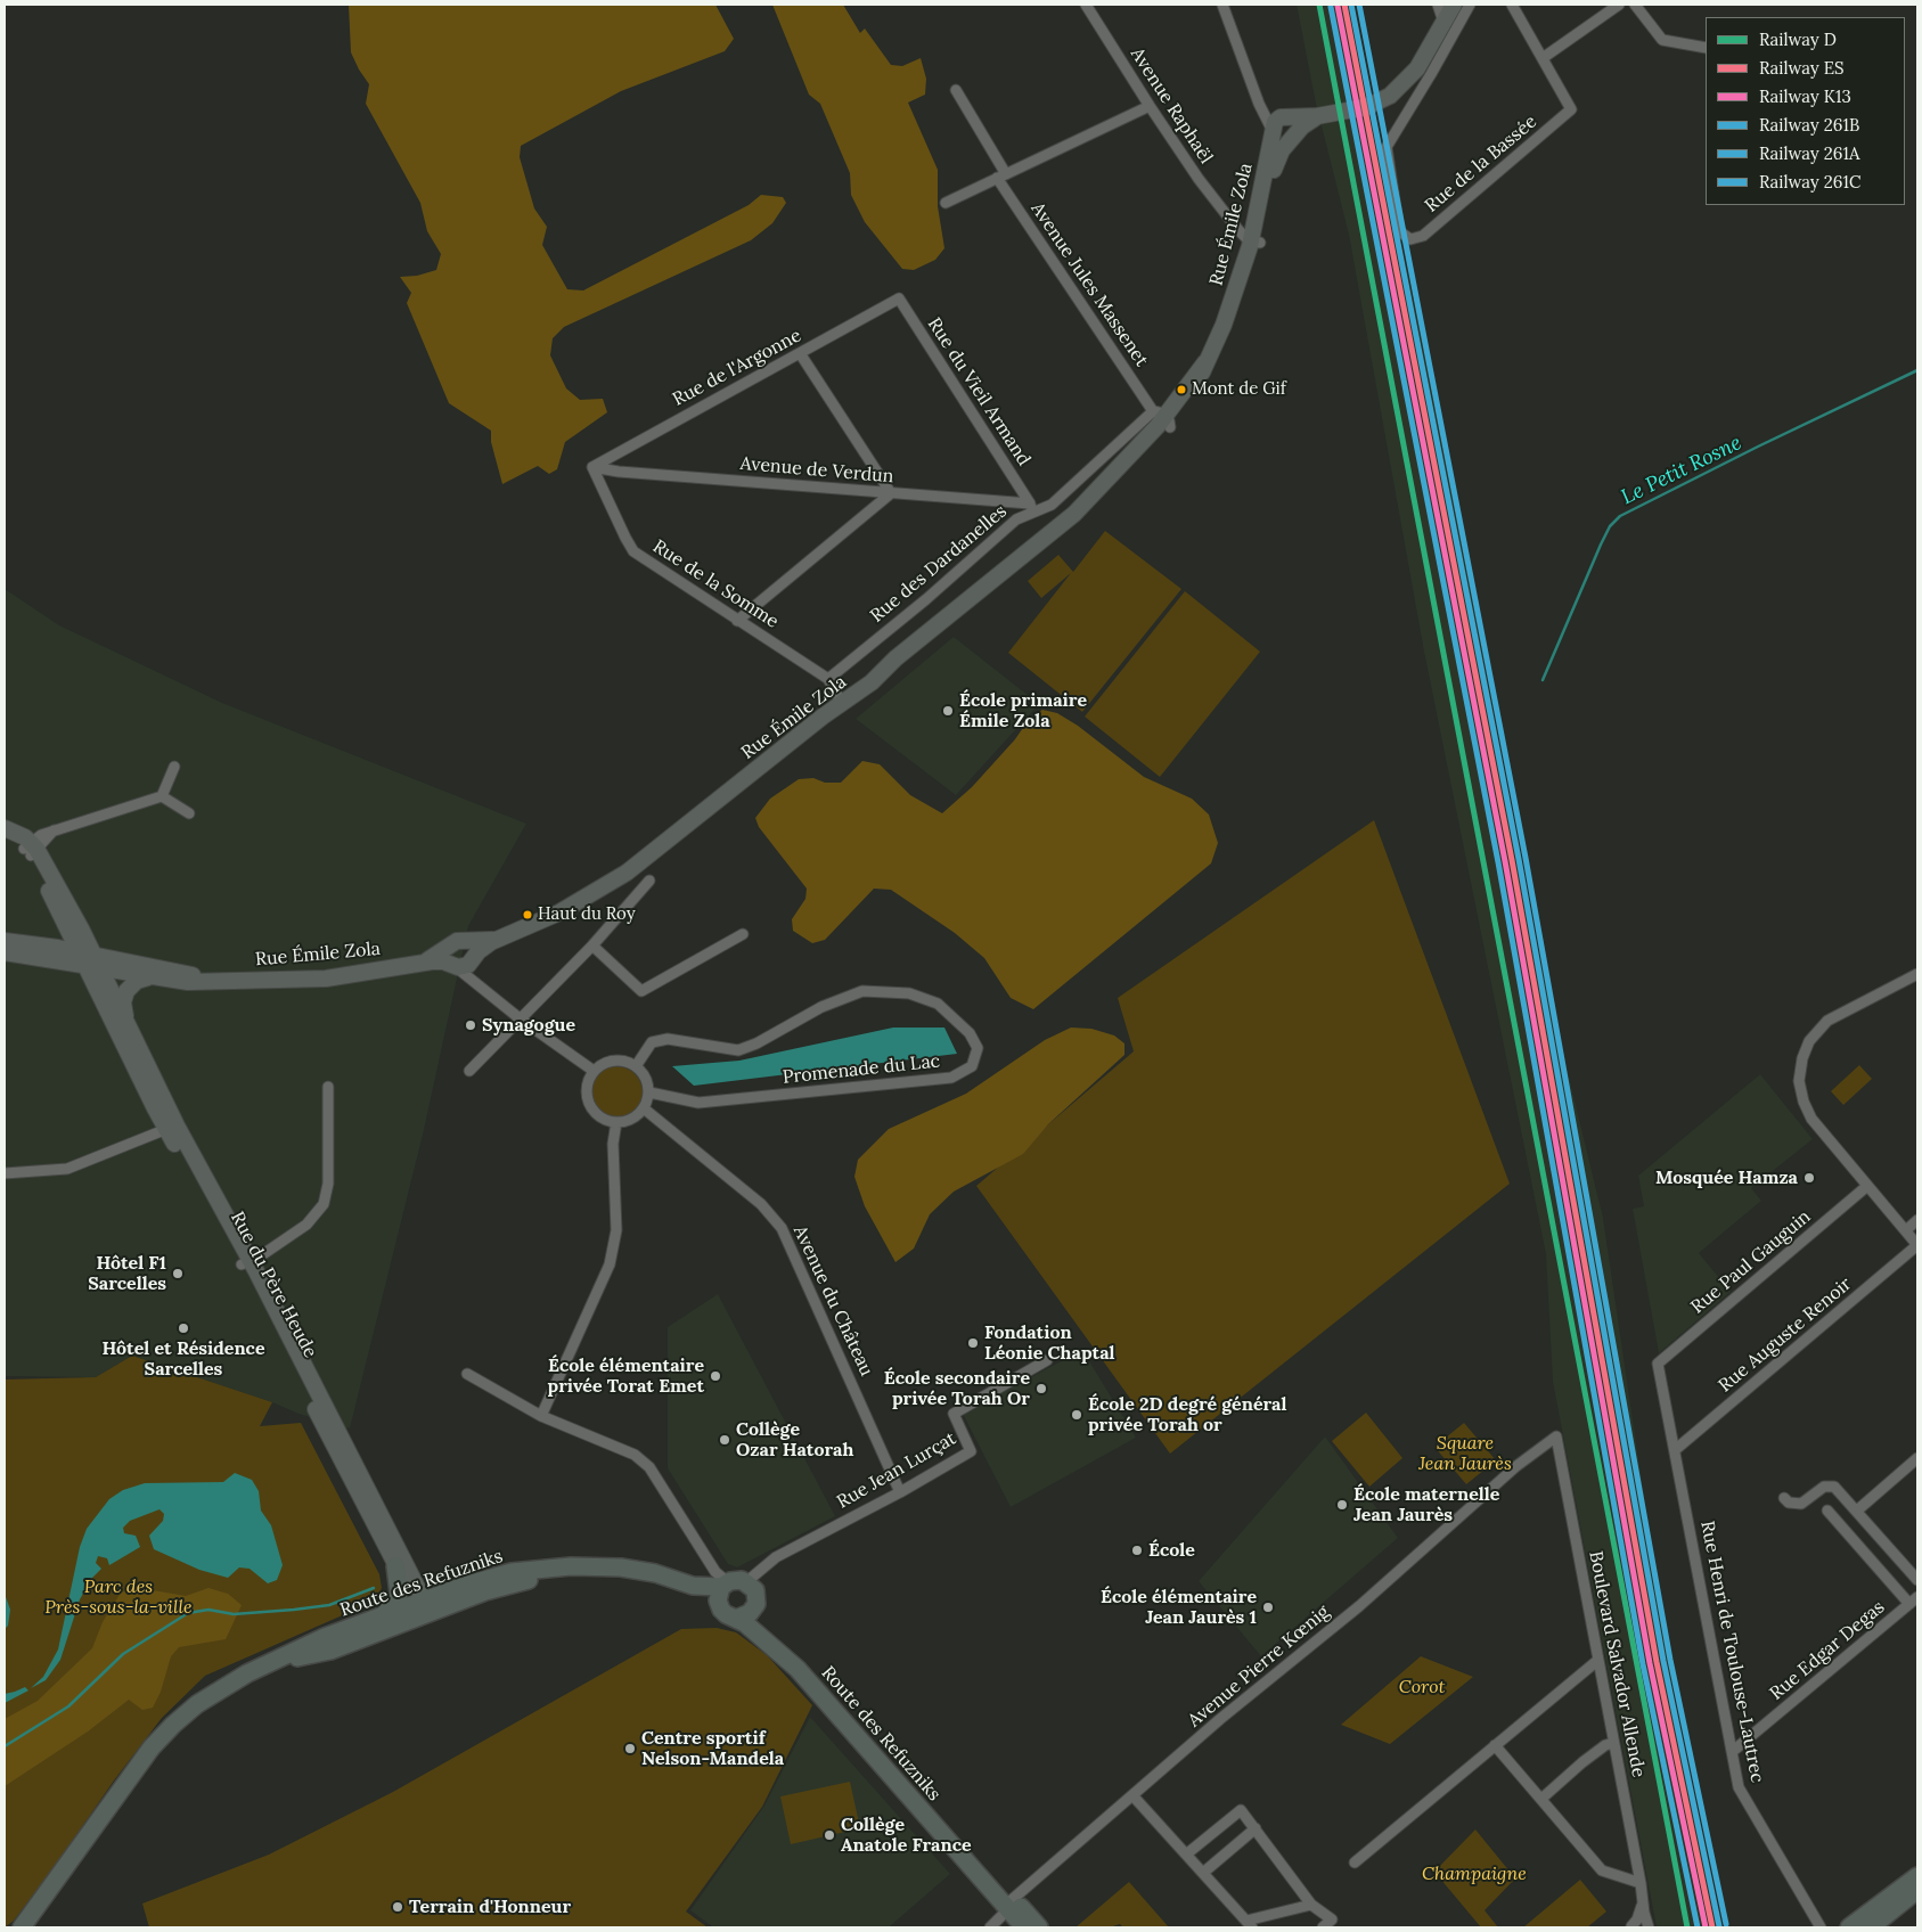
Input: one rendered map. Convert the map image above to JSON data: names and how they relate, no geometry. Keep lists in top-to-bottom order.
{
  "streets": {
    "main road": ["Rue Émile Zola", "Rue du Père Heude", "Route des Refuzniks"],
    "street": [
      "Avenue Raphaël",
      "Rue de la Bassée",
      "Avenue Jules Massenet",
      "Rue de l'Argonne",
      "Rue du Vieil Armand",
      "Avenue de Verdun",
      "Rue des Dardanelles",
      "Rue de la Somme",
      "Promenade du Lac",
      "Rue Paul Gauguin",
      "Avenue du Château",
      "Rue Auguste Renoir",
      "Rue Jean Lurçat",
      "Rue Edgar Degas",
      "Rue Henri de Toulouse-Lautrec",
      "Boulevard Salvador Allende",
      "Avenue Pierre Kœnig"
    ]
  },
  "crossings": [
    ["Avenue Raphaël", "Rue Émile Zola"],
    ["Rue Émile Zola", "Avenue Jules Massenet"],
    ["Rue Émile Zola", "Rue des Dardanelles"],
    ["Rue Émile Zola", "Rue du Père Heude"],
    ["Avenue Jules Massenet", "Rue des Dardanelles"],
    ["Rue de l'Argonne", "Rue du Vieil Armand"],
    ["Rue de l'Argonne", "Avenue de Verdun"],
    ["Rue de l'Argonne", "Rue de la Somme"],
    ["Rue du Vieil Armand", "Avenue de Verdun"],
    ["Rue du Vieil Armand", "Rue des Dardanelles"],
    ["Avenue de Verdun", "Rue des Dardanelles"],
    ["Avenue de Verdun", "Rue de la Somme"],
    ["Rue des Dardanelles", "Rue de la Somme"],
    ["Promenade du Lac", "Avenue du Château"],
    ["Rue Paul Gauguin", "Rue Henri de Toulouse-Lautrec"],
    ["Rue du Père Heude", "Route des Refuzniks"],
    ["Avenue du Château", "Rue Jean Lurçat"],
    ["Rue Auguste Renoir", "Rue Henri de Toulouse-Lautrec"],
    ["Rue Jean Lurçat", "Route des Refuzniks"],
    ["Route des Refuzniks", "Avenue Pierre Kœnig"],
    ["Rue Edgar Degas", "Rue Henri de Toulouse-Lautrec"],
    ["Boulevard Salvador Allende", "Avenue Pierre Kœnig"]
  ],
  "water": ["Le Petit Rosne"],
  "parks": [
    "Square Jean Jaurès",
    "Parc des Près-sous-la-ville",
    "Corot",
    "Champaigne"
  ],
  "places": [
    "Mont de Gif",
    "École primaire Émile Zola",
    "Haut du Roy",
    "Synagogue",
    "Mosquée Hamza",
    "Hôtel F1 Sarcelles",
    "Hôtel et Résidence Sarcelles",
    "Fondation Léonie Chaptal",
    "École élémentaire privée Torat Emet",
    "École secondaire privée Torah Or",
    "École 2D degré général privée Torah or",
    "Collège Ozar Hatorah",
    "École maternelle Jean Jaurès",
    "École",
    "École élémentaire Jean Jaurès 1",
    "Centre sportif Nelson-Mandela",
    "Collège Anatole France",
    "Terrain d'Honneur"
  ],
  "lines": [
    "rail line D",
    "rail line ES",
    "rail line 261B",
    "rail line 261C",
    "rail line K13",
    "rail line 261A"
  ],
  "legend": [
    "Railway D",
    "Railway ES",
    "Railway K13",
    "Railway 261B",
    "Railway 261A",
    "Railway 261C"
  ]
}
